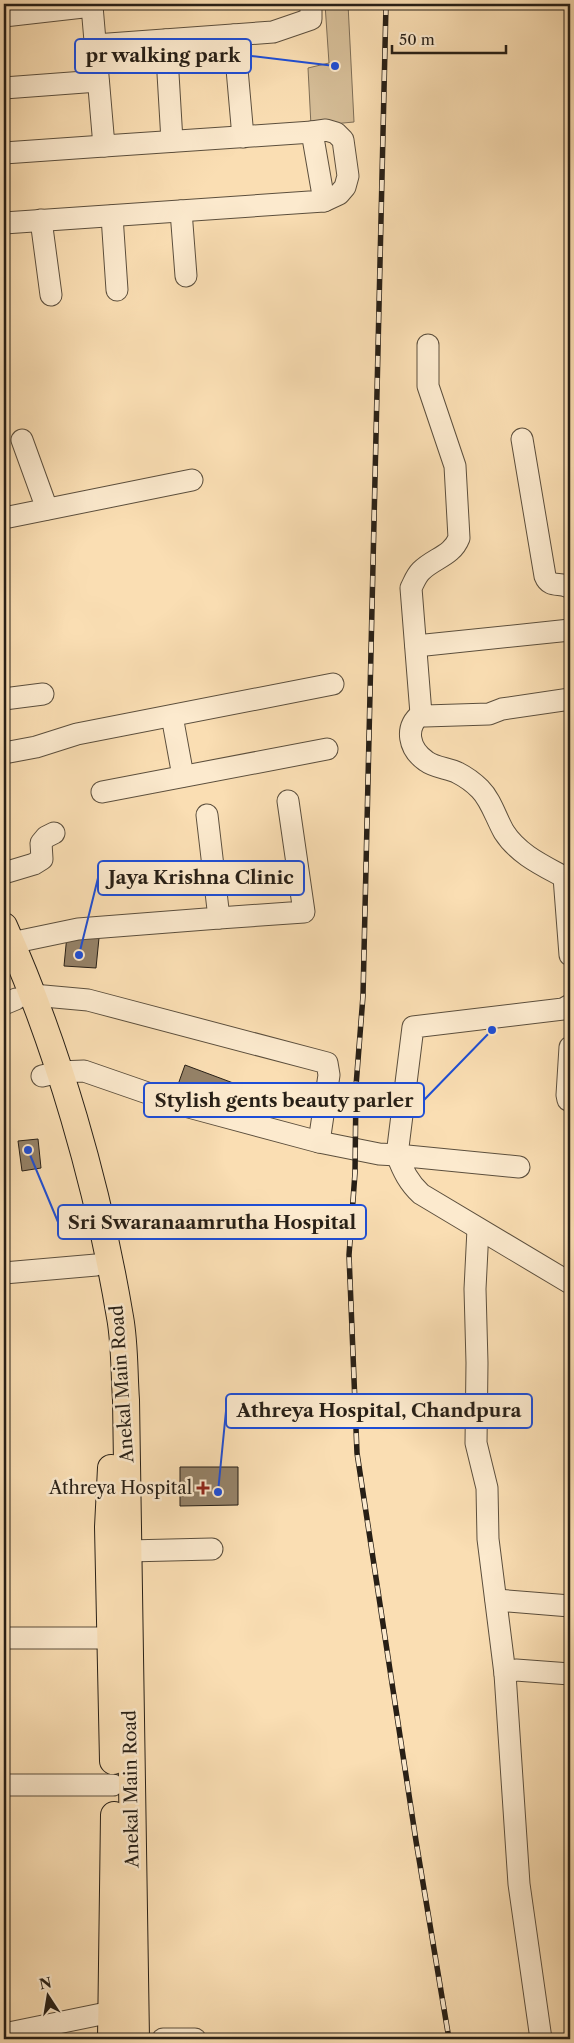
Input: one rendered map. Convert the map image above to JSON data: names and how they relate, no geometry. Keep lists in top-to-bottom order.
{
  "streets": {
    "main road": ["Anekal Main Road"]
  },
  "places": {
    "other": [
      "pr walking park",
      "Jaya Krishna Clinic",
      "Stylish gents beauty parler",
      "Sri Swaranaamrutha Hospital",
      "Athreya Hospital, Chandpura"
    ],
    "health": ["Athreya Hospital"]
  },
  "scale_bar": "50 m",
  "north": "top"
}
